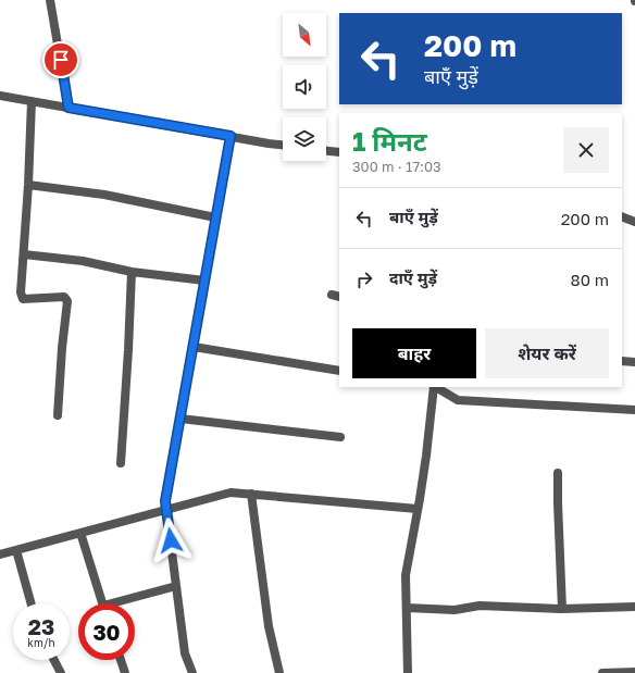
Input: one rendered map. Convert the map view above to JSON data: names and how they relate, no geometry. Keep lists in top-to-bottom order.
{
  "north": "bottom right",
  "page": {
    "turn": ["200 m", "बाएँ मुड़ें"],
    "heading": ["1 मिनट", "300 m · 17:03"],
    "list": [
      {
        "name": "बाएँ मुड़ें",
        "value": "200 m"
      },
      {
        "name": "दाएँ मुड़ें",
        "value": "80 m"
      }
    ],
    "buttons": ["बाहर", "शेयर करें"],
    "speed": "23 km/h",
    "limit": "30"
  }
}
